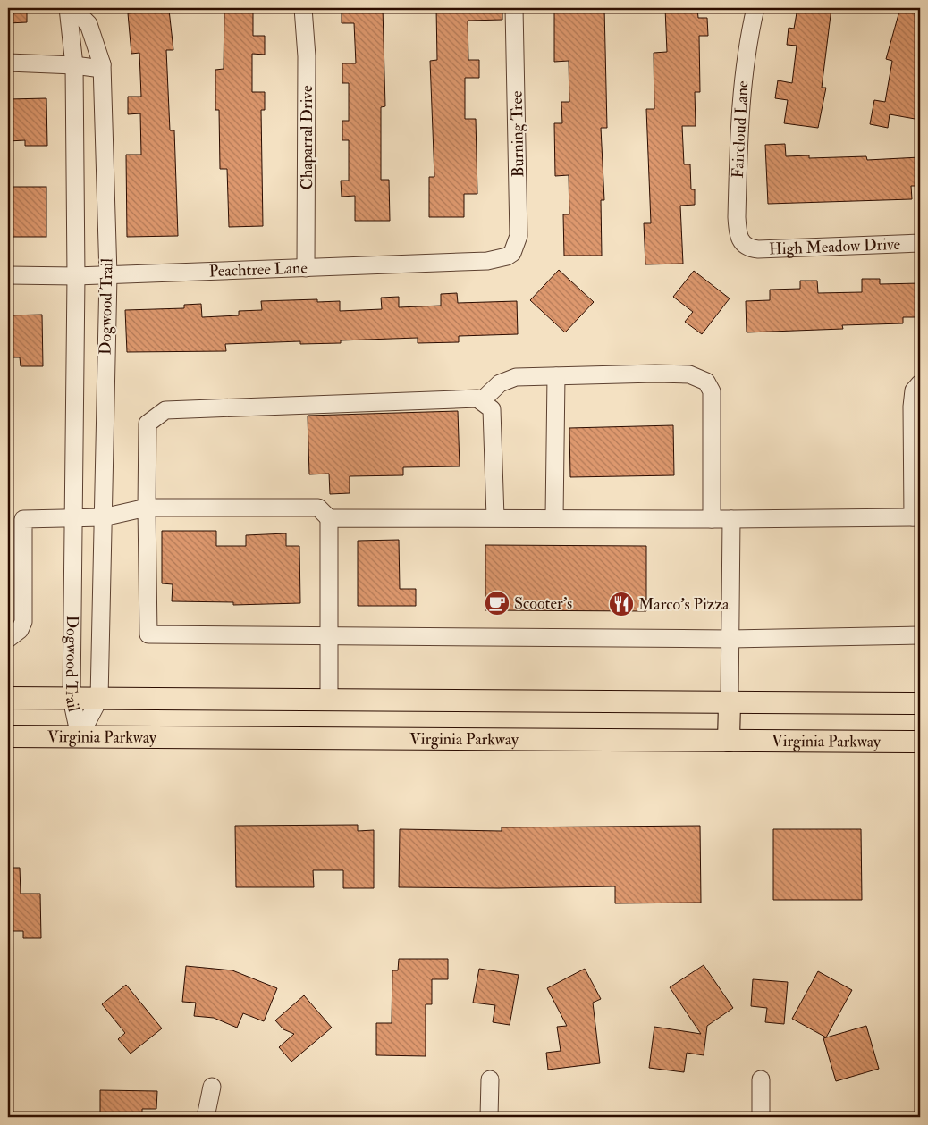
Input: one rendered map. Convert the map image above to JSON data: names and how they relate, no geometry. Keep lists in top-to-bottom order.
{
  "streets": {
    "main road": ["Virginia Parkway"],
    "street": [
      "Faircloud Lane",
      "Burning Tree",
      "Chaparral Drive",
      "High Meadow Drive",
      "Peachtree Lane",
      "Dogwood Trail"
    ]
  },
  "crossings": [
    ["Faircloud Lane", "High Meadow Drive"],
    ["Burning Tree", "Peachtree Lane"],
    ["Chaparral Drive", "Peachtree Lane"],
    ["Peachtree Lane", "Dogwood Trail"],
    ["Dogwood Trail", "Virginia Parkway"]
  ],
  "places": {
    "cafe": ["Scooter's"],
    "restaurant": ["Marco's Pizza"]
  }
}
